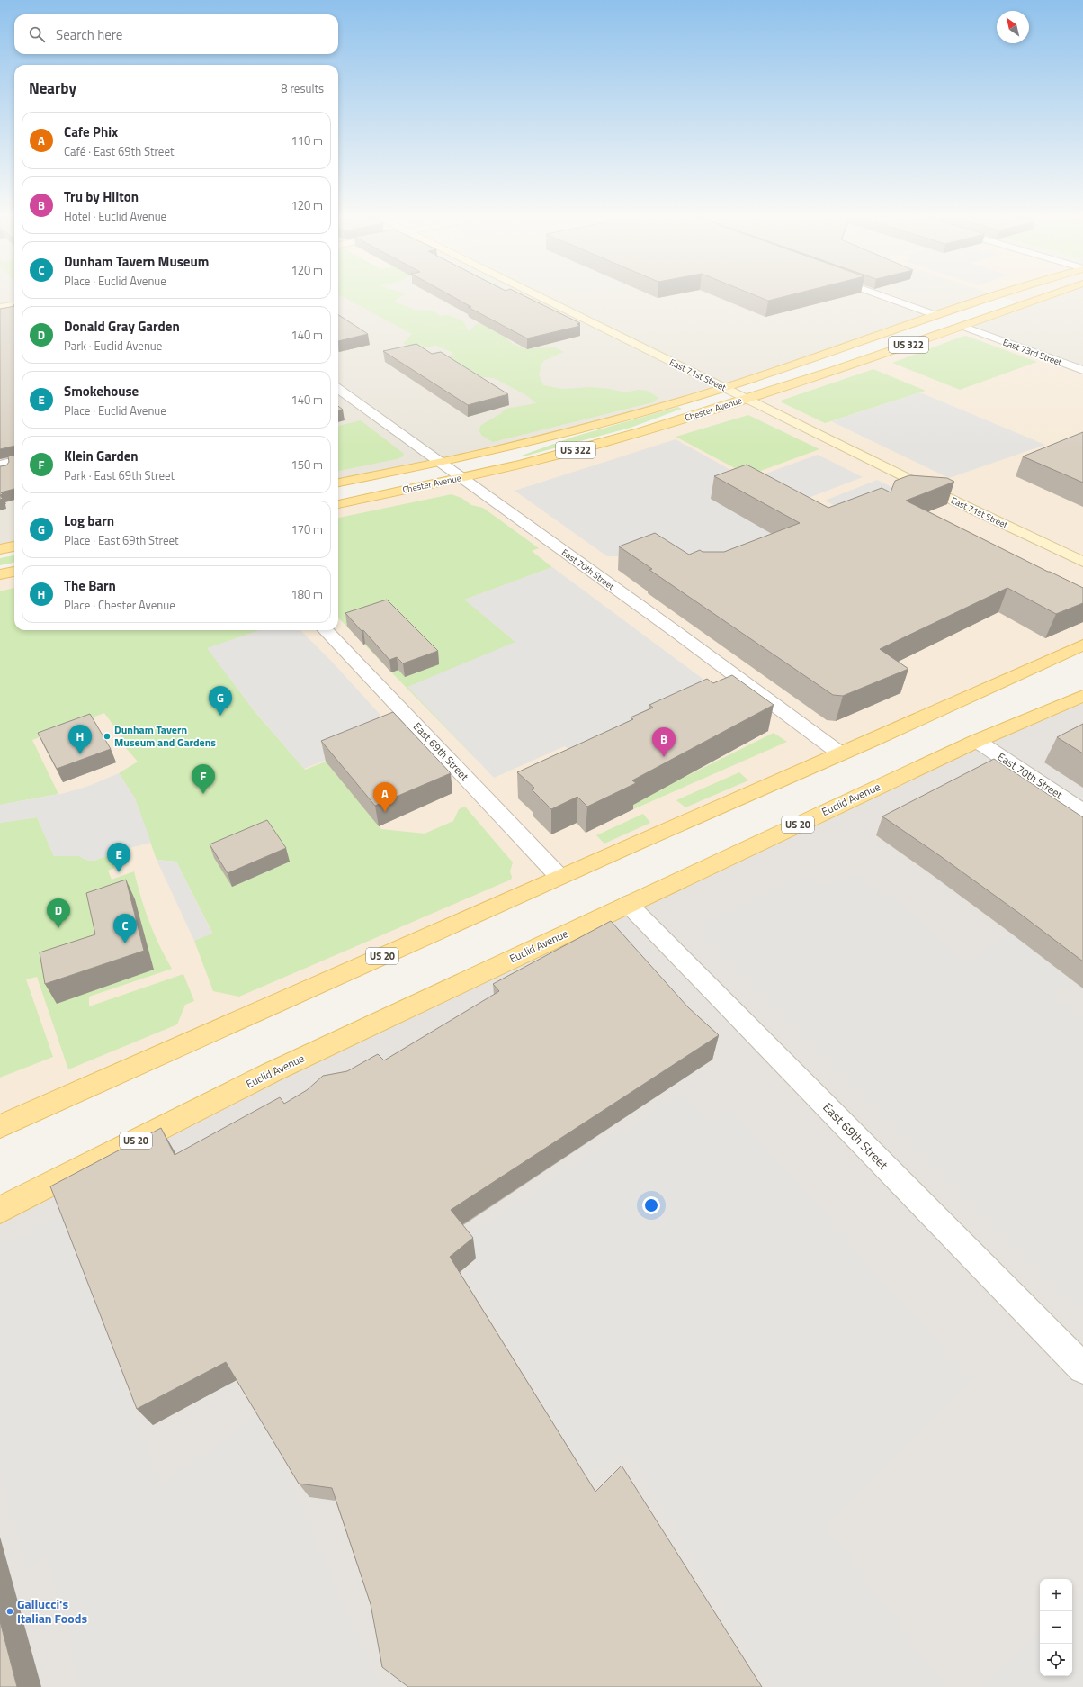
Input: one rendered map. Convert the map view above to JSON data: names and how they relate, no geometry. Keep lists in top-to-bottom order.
{
  "streets": {
    "main road": [
      "US 322",
      "Chester Avenue",
      "Euclid Avenue",
      "US 20"
    ],
    "street": [
      "East 73rd Street",
      "East 71st Street",
      "East 70th Street",
      "East 69th Street"
    ]
  },
  "crossings": [
    ["East 73rd Street", "Chester Avenue"],
    ["East 71st Street", "Chester Avenue"],
    ["Chester Avenue", "East 70th Street"],
    ["East 70th Street", "Euclid Avenue"],
    ["East 70th Street", "US 20"],
    ["East 69th Street", "Euclid Avenue"],
    ["East 69th Street", "US 20"]
  ],
  "places": ["Dunham Tavern Museum and Gardens", "Gallucci's Italian Foods"],
  "north": "top left",
  "page": {
    "search": "Search here",
    "heading": ["Nearby", "8 results"],
    "list": [
      {
        "mark": "A",
        "name": "Cafe Phix",
        "note": "Café · East 69th Street",
        "value": "110 m"
      },
      {
        "mark": "B",
        "name": "Tru by Hilton",
        "note": "Hotel · Euclid Avenue",
        "value": "120 m"
      },
      {
        "mark": "C",
        "name": "Dunham Tavern Museum",
        "note": "Place · Euclid Avenue",
        "value": "120 m"
      },
      {
        "mark": "D",
        "name": "Donald Gray Garden",
        "note": "Park · Euclid Avenue",
        "value": "140 m"
      },
      {
        "mark": "E",
        "name": "Smokehouse",
        "note": "Place · Euclid Avenue",
        "value": "140 m"
      },
      {
        "mark": "F",
        "name": "Klein Garden",
        "note": "Park · East 69th Street",
        "value": "150 m"
      },
      {
        "mark": "G",
        "name": "Log barn",
        "note": "Place · East 69th Street",
        "value": "170 m"
      },
      {
        "mark": "H",
        "name": "The Barn",
        "note": "Place · Chester Avenue",
        "value": "180 m"
      }
    ],
    "pins": [
      "G",
      "H",
      "B",
      "F",
      "A",
      "E",
      "D",
      "C"
    ],
    "map_buttons": ["+", "−"]
  }
}
